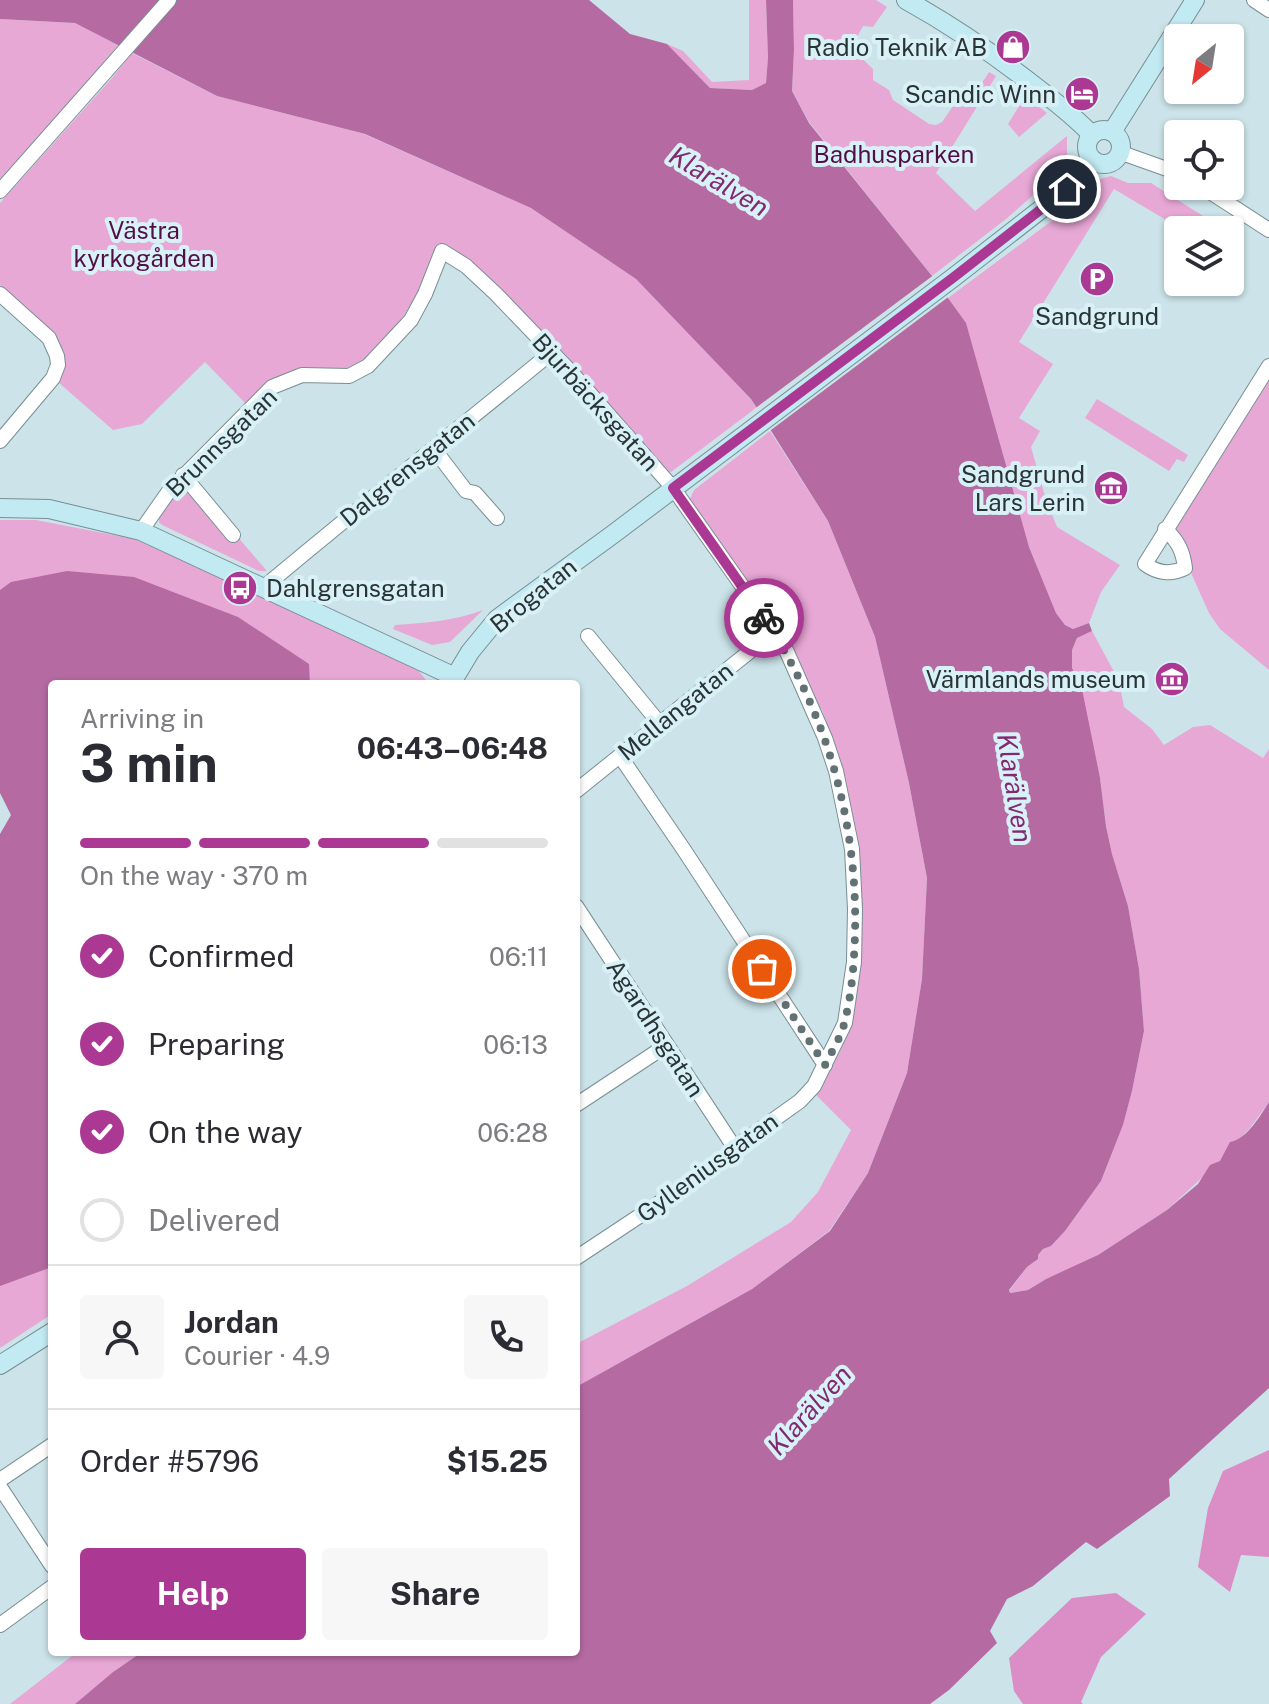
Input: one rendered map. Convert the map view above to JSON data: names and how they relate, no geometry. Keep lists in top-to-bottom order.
{
  "streets": {
    "street": [
      "Bjurbäcksgatan",
      "Brunnsgatan",
      "Dalgrensgatan",
      "Brogatan",
      "Mellangatan",
      "Agardhsgatan",
      "Gylleniusgatan"
    ]
  },
  "crossings": [
    ["Bjurbäcksgatan", "Brunnsgatan"],
    ["Bjurbäcksgatan", "Dalgrensgatan"],
    ["Bjurbäcksgatan", "Brogatan"],
    ["Bjurbäcksgatan", "Mellangatan"],
    ["Bjurbäcksgatan", "Gylleniusgatan"],
    ["Brunnsgatan", "Brogatan"],
    ["Dalgrensgatan", "Brogatan"],
    ["Agardhsgatan", "Gylleniusgatan"]
  ],
  "water": ["Klarälven"],
  "parks": ["Badhusparken", "Västra kyrkogården"],
  "places": {
    "shop": ["Radio Teknik AB"],
    "hotel": ["Scandic Winn"],
    "parking": ["Sandgrund"],
    "museum": ["Sandgrund Lars Lerin", "Värmlands museum"],
    "bus stop": ["Dahlgrensgatan"]
  },
  "north": "bottom left",
  "page": {
    "heading": ["3 min", "Arriving in", "06:43–06:48"],
    "panel": [
      "Jordan",
      "Courier · 4.9",
      "Order #5796",
      "$15.25"
    ],
    "bar": "On the way · 370 m",
    "list": [
      ["Confirmed", "06:11"],
      ["Preparing", "06:13"],
      ["On the way", "06:28"],
      "Delivered"
    ],
    "buttons": ["Help", "Share"]
  }
}
